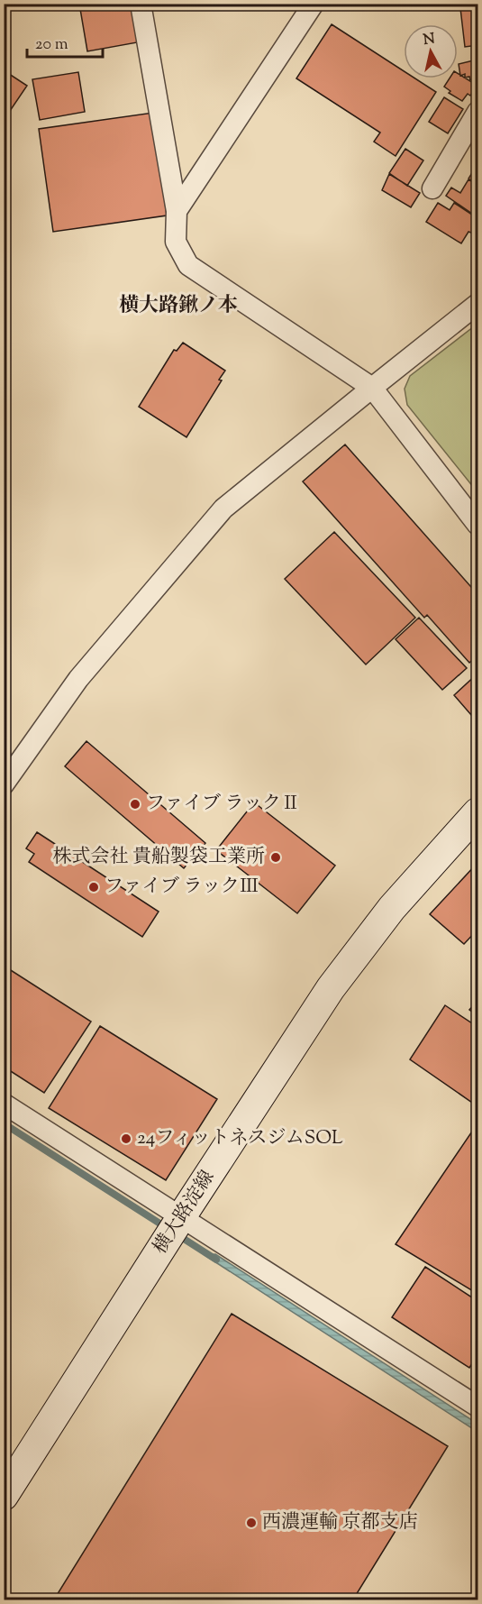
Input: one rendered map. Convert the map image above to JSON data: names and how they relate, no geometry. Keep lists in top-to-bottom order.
{
  "streets": {
    "street": ["横大路淀線"]
  },
  "districts": ["横大路鍬ノ本"],
  "places": [
    "ファイブ ラックⅡ",
    "株式会社 貴船製袋工業所",
    "ファイブ ラックⅢ",
    "24フィットネスジムSOL",
    "西濃運輸 京都支店"
  ],
  "scale_bar": "20 m",
  "north": "top"
}
